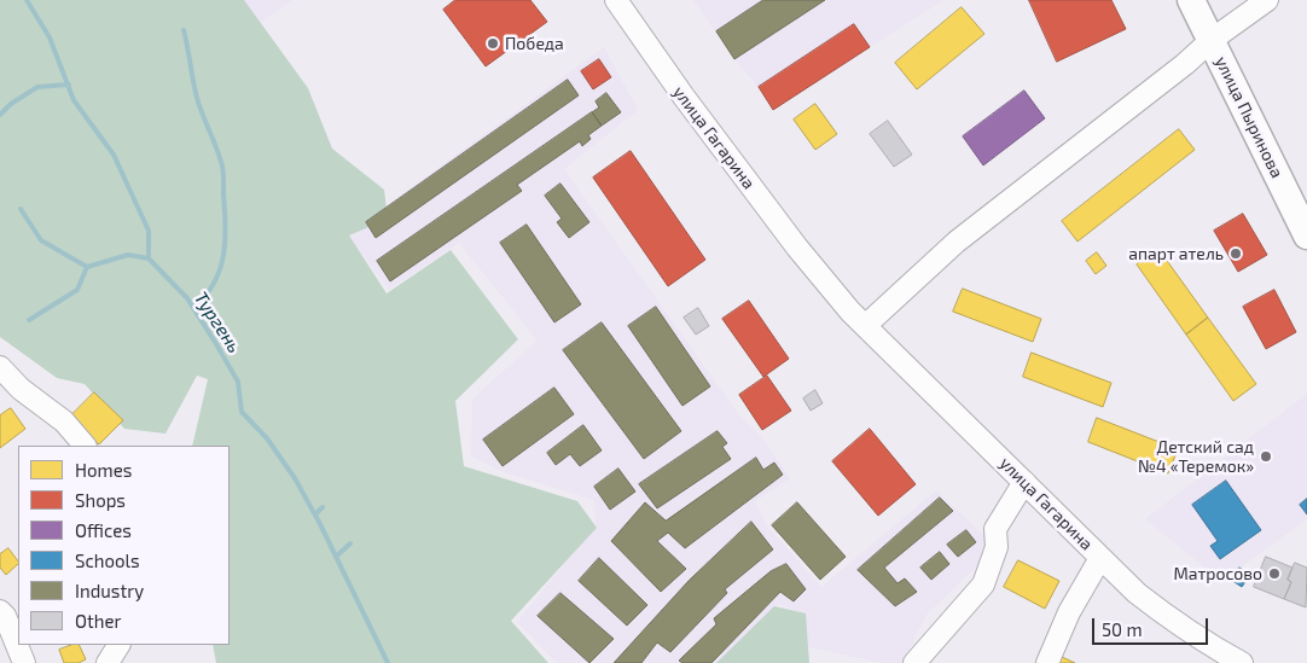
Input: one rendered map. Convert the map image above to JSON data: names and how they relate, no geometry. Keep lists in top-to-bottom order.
{
  "streets": {
    "main road": ["улица Пыринова"],
    "street": ["улица Гагарина"]
  },
  "water": ["Тургень"],
  "places": [
    "Победа",
    "апарт атель",
    "Детский сад №4 «Теремок»",
    "Матросово"
  ],
  "legend": [
    "Homes",
    "Shops",
    "Offices",
    "Schools",
    "Industry",
    "Other"
  ],
  "scale_bar": "50 m"
}
